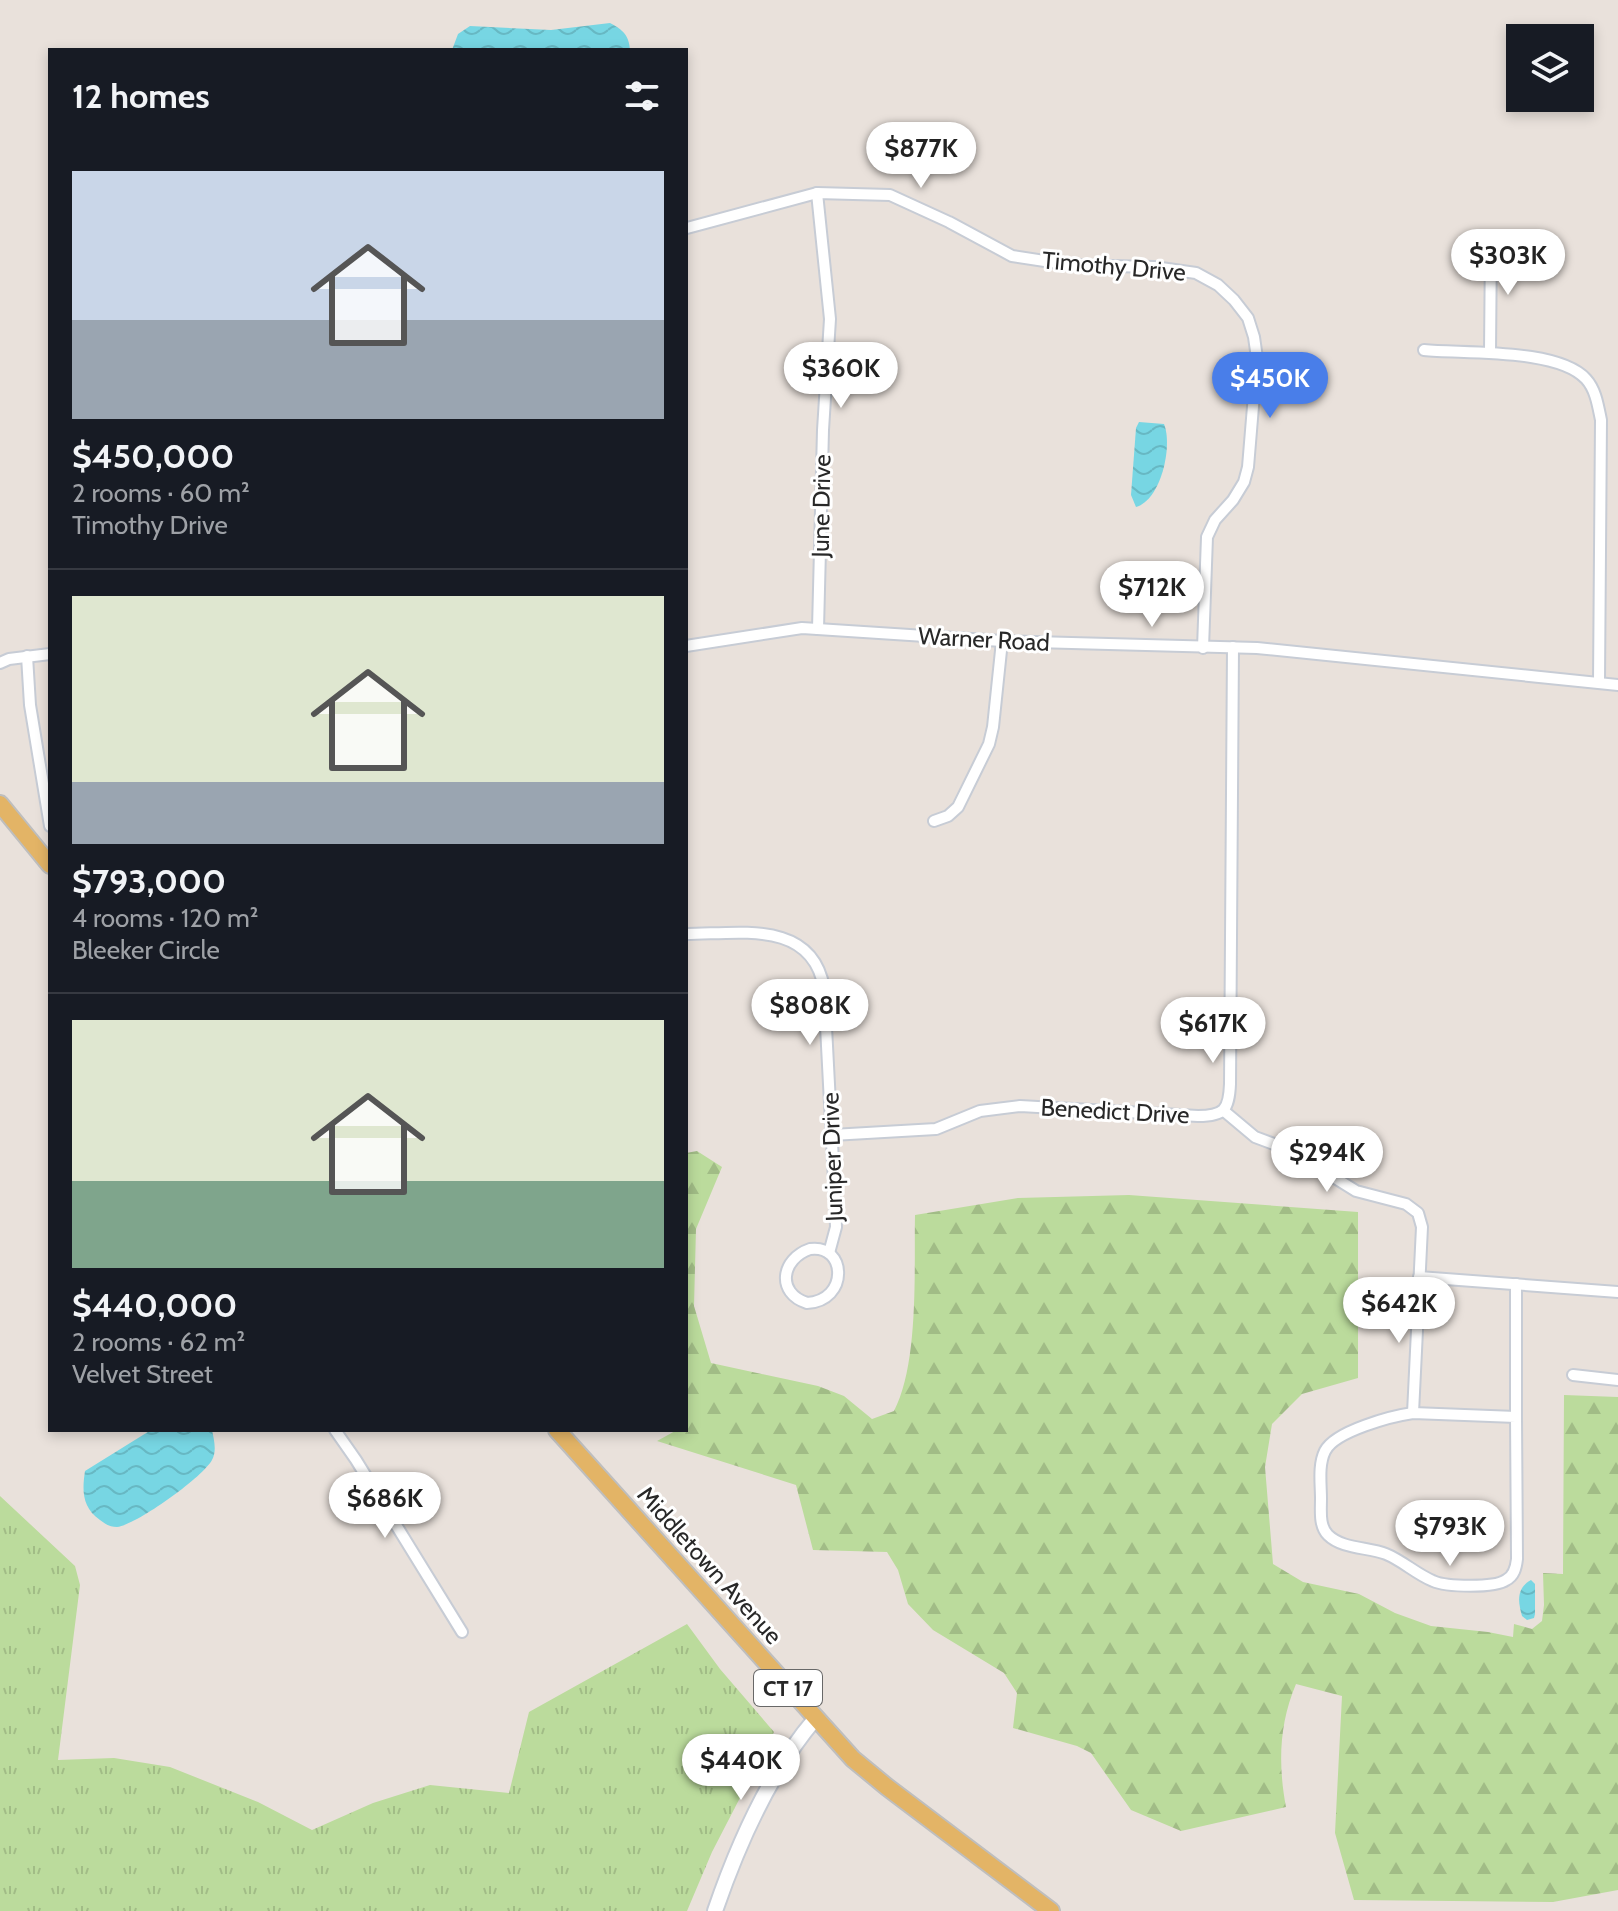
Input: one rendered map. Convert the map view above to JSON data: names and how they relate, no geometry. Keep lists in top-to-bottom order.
{
  "streets": {
    "main road": ["Middletown Avenue", "CT 17"],
    "street": [
      "Timothy Drive",
      "June Drive",
      "Warner Road",
      "Benedict Drive",
      "Juniper Drive"
    ]
  },
  "crossings": [
    ["Timothy Drive", "June Drive"],
    ["Timothy Drive", "Warner Road"],
    ["June Drive", "Warner Road"],
    ["Warner Road", "Benedict Drive"],
    ["Benedict Drive", "Juniper Drive"]
  ],
  "page": {
    "heading": "12 homes",
    "price": [
      "$877K",
      "$303K",
      "$360K",
      "$450K",
      "$712K",
      "$808K",
      "$617K",
      "$294K",
      "$642K",
      "$686K",
      "$793K",
      "$440K"
    ],
    "list": [
      {
        "name": "$450,000",
        "note": "2 rooms · 60 m² · Timothy Drive"
      },
      {
        "name": "$793,000",
        "note": "4 rooms · 120 m² · Bleeker Circle"
      },
      {
        "name": "$440,000",
        "note": "2 rooms · 62 m² · Velvet Street"
      }
    ]
  }
}
